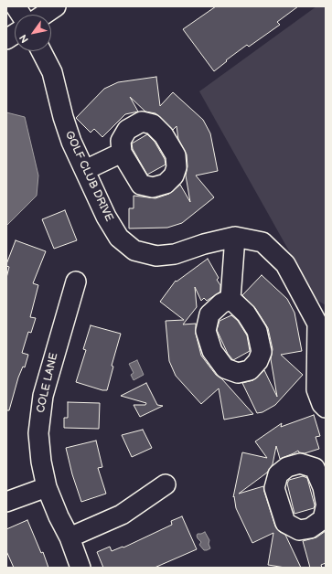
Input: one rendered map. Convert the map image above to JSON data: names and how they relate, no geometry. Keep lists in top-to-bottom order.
{
  "streets": {
    "street": ["GOLF CLUB DRIVE", "COLE LANE"]
  },
  "north": "bottom left"
}
